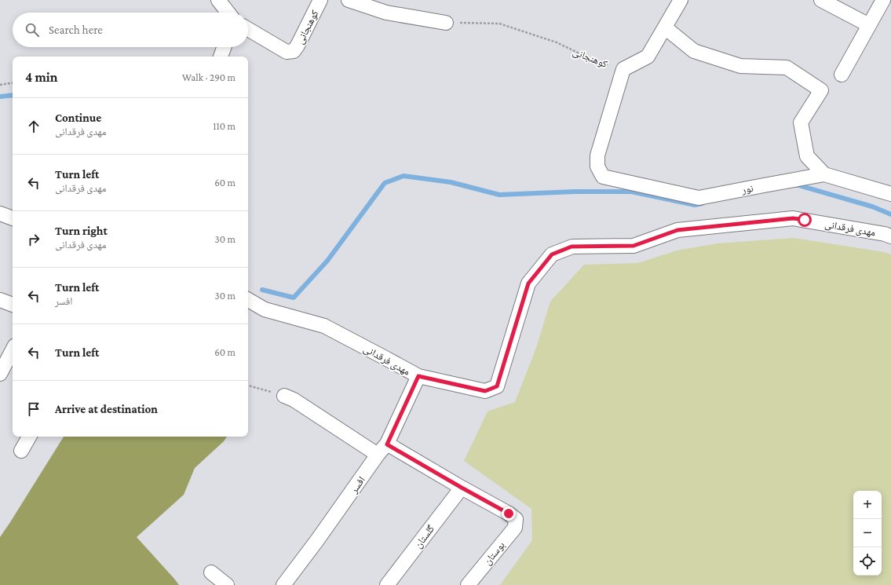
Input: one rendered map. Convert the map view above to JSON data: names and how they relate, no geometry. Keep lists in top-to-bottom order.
{
  "streets": {
    "street": [
      "کوهنجانی",
      "نور",
      "مهدی فرقدانی",
      "افسر",
      "گلستان",
      "بوستان"
    ]
  },
  "crossings": [
    ["کوهنجانی", "نور"],
    ["مهدی فرقدانی", "افسر"],
    ["گلستان", "بوستان"]
  ],
  "page": {
    "search": "Search here",
    "heading": ["4 min", "Walk · 290 m"],
    "list": [
      ["Continue", "مهدی فرقدانی", "110 m"],
      ["Turn left", "مهدی فرقدانی", "60 m"],
      ["Turn right", "مهدی فرقدانی", "30 m"],
      ["Turn left", "افسر", "30 m"],
      ["Turn left", "60 m"],
      "Arrive at destination"
    ],
    "map_buttons": ["+", "−"]
  }
}
